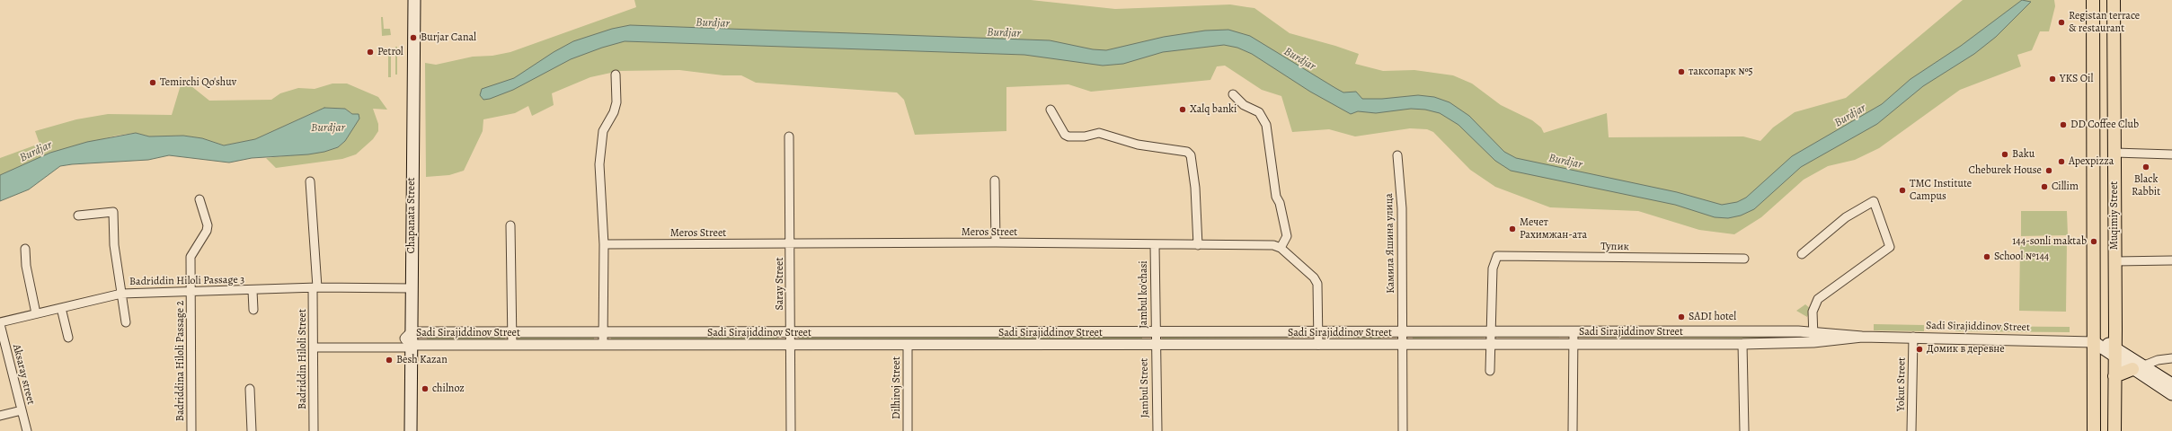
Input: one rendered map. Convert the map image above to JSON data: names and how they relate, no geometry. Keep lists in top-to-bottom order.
{
  "streets": {
    "main road": ["Chapanata Street", "Muqimiy Street"],
    "street": [
      "Meros Street",
      "Камила Яшина улица",
      "Тупик",
      "Badriddin Hiloli Passage 3",
      "Saray Street",
      "Jambul ko'chasi",
      "Sadi Sirajiddinov Street",
      "Badriddin Hiloli Street",
      "Badriddina Hiloli Passage 2",
      "Aksaray street",
      "Yokut Street",
      "Dilhiroj Street",
      "Jambul Street"
    ]
  },
  "crossings": [
    ["Chapanata Street", "Badriddin Hiloli Passage 3"],
    ["Chapanata Street", "Sadi Sirajiddinov Street"],
    ["Muqimiy Street", "Sadi Sirajiddinov Street"],
    ["Meros Street", "Saray Street"],
    ["Meros Street", "Jambul ko'chasi"],
    ["Камила Яшина улица", "Sadi Sirajiddinov Street"],
    ["Тупик", "Sadi Sirajiddinov Street"],
    ["Badriddin Hiloli Passage 3", "Badriddin Hiloli Street"],
    ["Badriddin Hiloli Passage 3", "Badriddina Hiloli Passage 2"],
    ["Badriddin Hiloli Passage 3", "Aksaray street"],
    ["Saray Street", "Sadi Sirajiddinov Street"],
    ["Jambul ko'chasi", "Sadi Sirajiddinov Street"],
    ["Jambul ko'chasi", "Jambul Street"],
    ["Sadi Sirajiddinov Street", "Yokut Street"],
    ["Sadi Sirajiddinov Street", "Dilhiroj Street"],
    ["Sadi Sirajiddinov Street", "Jambul Street"]
  ],
  "water": ["Burdjar"],
  "places": [
    "Registan terrace & restaurant",
    "Burjar Canal",
    "Petrol",
    "таксопарк №5",
    "YKS Oil",
    "Temirchi Qo'shuv",
    "Xalq banki",
    "DD Coffee Club",
    "Baku",
    "Apexpizza",
    "Black Rabbit",
    "Cheburek House",
    "Cillim",
    "TMC Institute Campus",
    "Мечет Рахимжан-ата",
    "144-sonli maktab",
    "School №144",
    "SADI hotel",
    "Домик в деревне",
    "Besh Kazan",
    "chilnoz"
  ]
}
